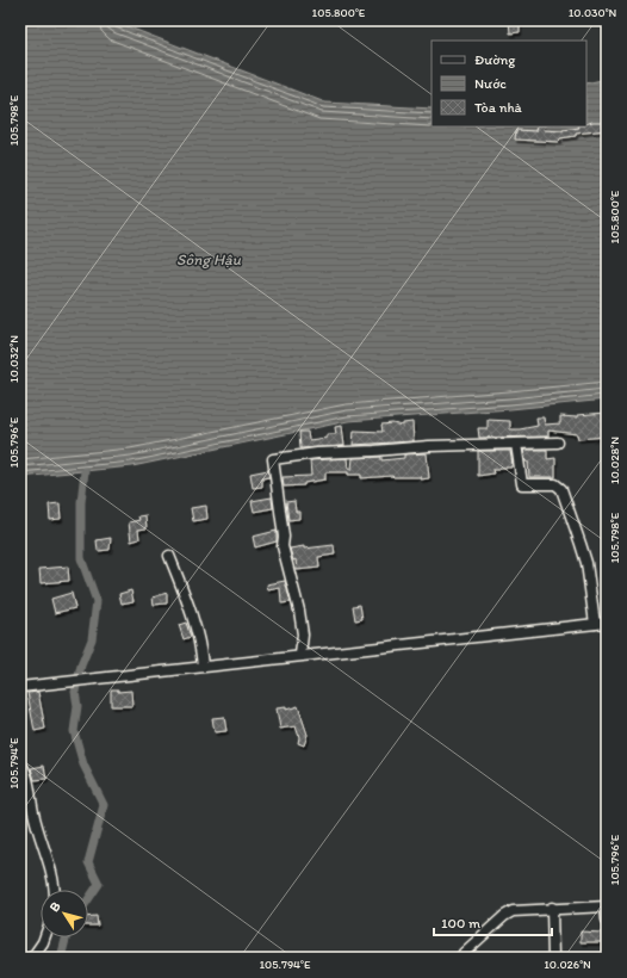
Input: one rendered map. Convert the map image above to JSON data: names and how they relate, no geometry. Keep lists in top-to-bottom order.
{
  "water": ["Sông Hậu"],
  "legend": ["Đường", "Nước", "Tòa nhà"],
  "scale_bar": "100 m",
  "north": "top left",
  "coordinates": [
    "105.800°E",
    "10.030°N",
    "105.798°E",
    "10.032°N",
    "105.796°E",
    "10.028°N",
    "105.794°E",
    "10.026°N"
  ]
}
